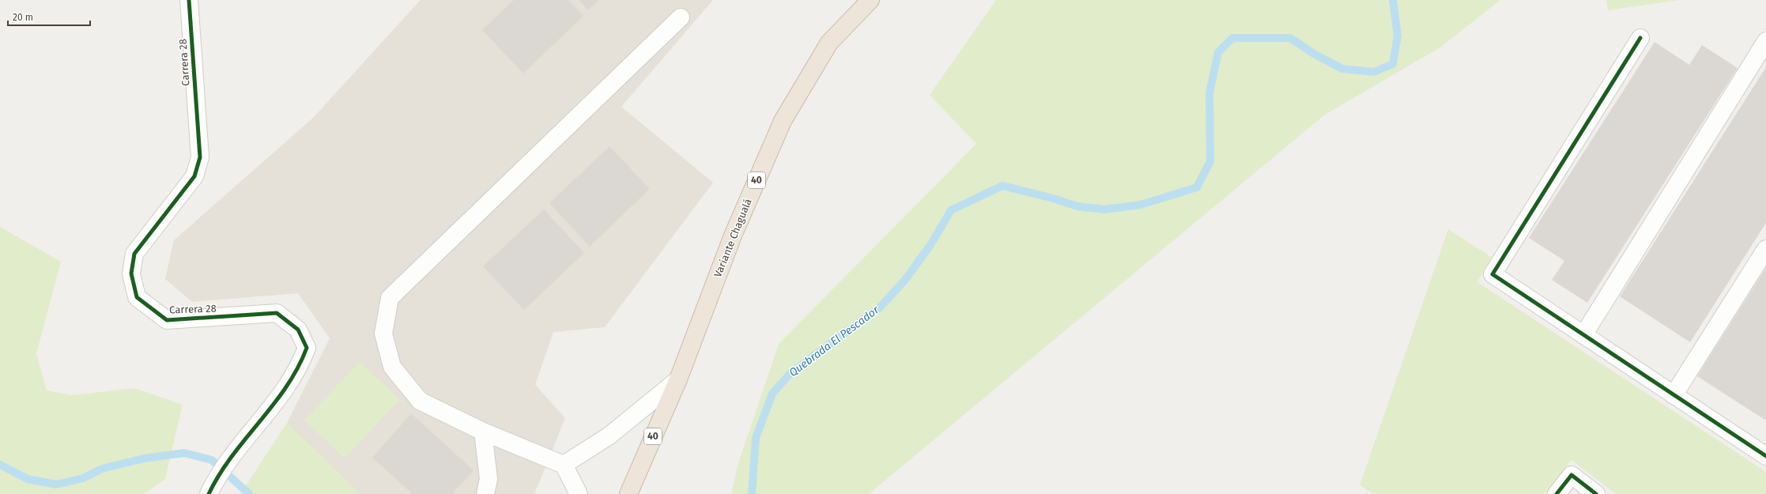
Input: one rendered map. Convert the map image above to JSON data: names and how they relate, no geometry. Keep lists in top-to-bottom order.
{
  "streets": {
    "highway": ["40", "Variante Chagualá"],
    "street": ["Carrera 28"]
  },
  "water": ["Quebrada El Pescador"],
  "scale_bar": "20 m"
}
